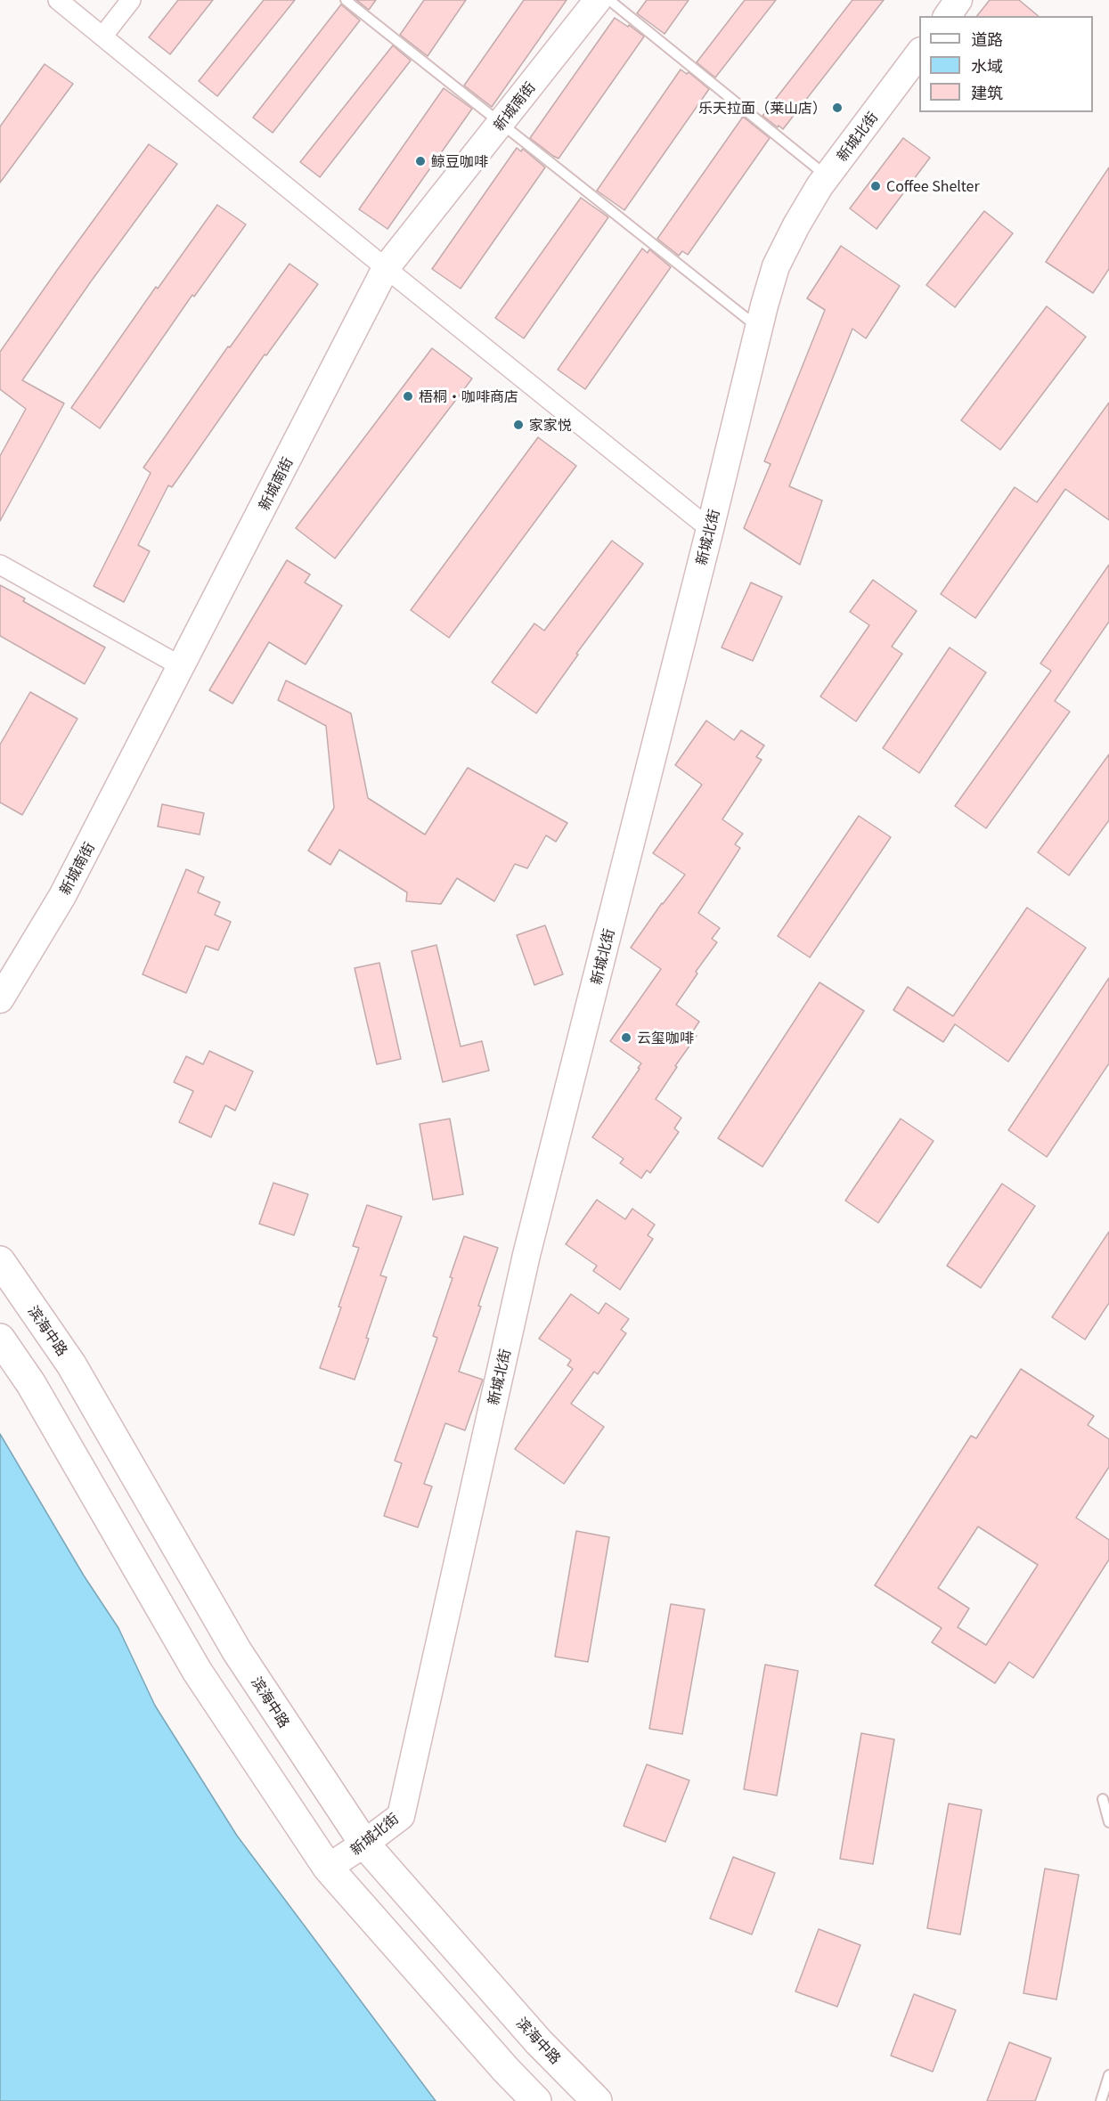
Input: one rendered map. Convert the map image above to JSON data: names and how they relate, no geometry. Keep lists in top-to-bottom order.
{
  "streets": {
    "main road": ["滨海中路"],
    "street": ["新城南街", "新城北街"]
  },
  "crossings": [
    ["新城北街", "滨海中路"]
  ],
  "places": [
    "乐天拉面（莱山店）",
    "鲸豆咖啡",
    "Coffee Shelter",
    "梧桐·咖啡商店",
    "家家悦",
    "云玺咖啡"
  ],
  "legend": ["道路", "水域", "建筑"]
}
